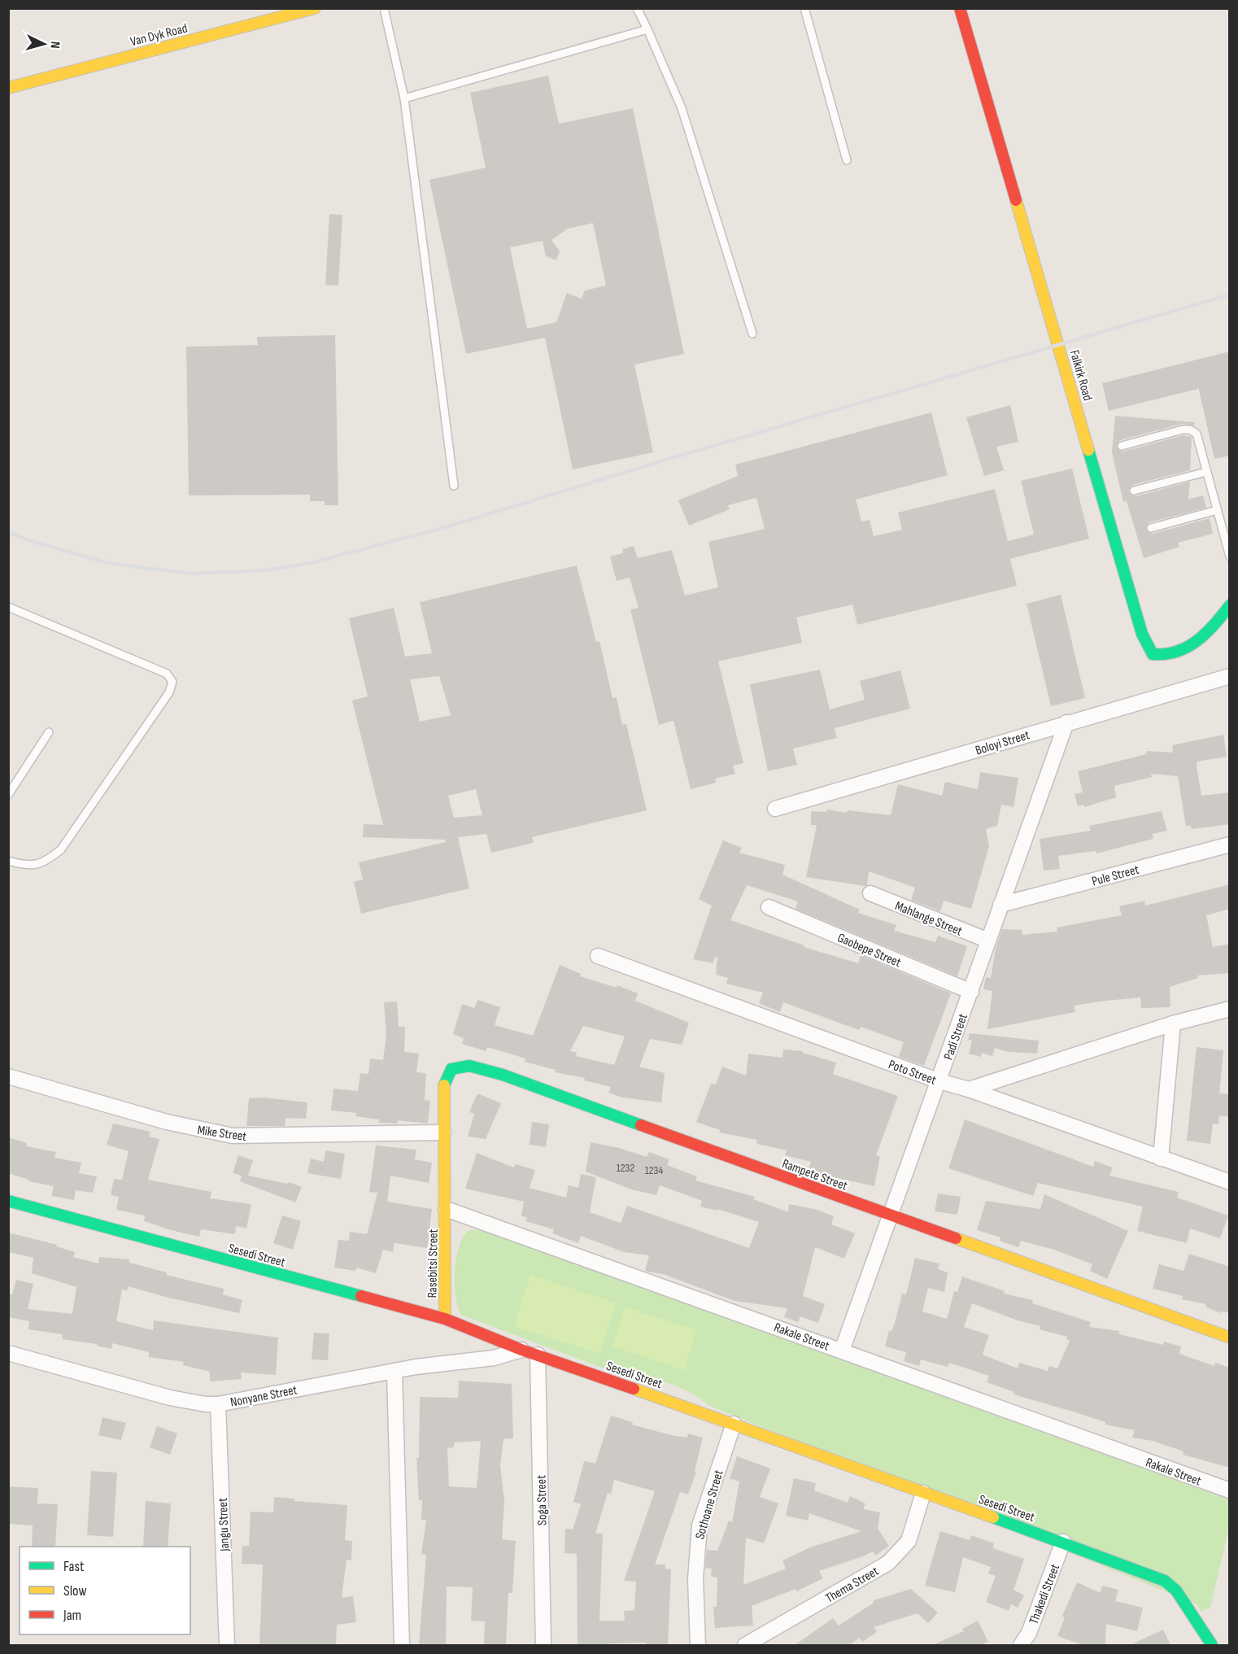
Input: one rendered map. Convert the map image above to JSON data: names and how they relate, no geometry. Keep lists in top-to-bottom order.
{
  "streets": {
    "street": [
      "Van Dyk Road",
      "Falkirk Road",
      "Boloyi Street",
      "Pule Street",
      "Mahlange Street",
      "Gaobepe Street",
      "Padi Street",
      "Poto Street",
      "Mike Street",
      "Rampete Street",
      "Sesedi Street",
      "Rasebitsi Street",
      "Rakale Street",
      "Nonyane Street",
      "Soga Street",
      "Sothoane Street",
      "Jangu Street",
      "Thema Street",
      "Thakedi Street"
    ]
  },
  "crossings": [
    ["Boloyi Street", "Padi Street"],
    ["Pule Street", "Padi Street"],
    ["Mahlange Street", "Padi Street"],
    ["Gaobepe Street", "Padi Street"],
    ["Padi Street", "Poto Street"],
    ["Padi Street", "Rampete Street"],
    ["Padi Street", "Rakale Street"],
    ["Mike Street", "Rampete Street"],
    ["Sesedi Street", "Rasebitsi Street"],
    ["Sesedi Street", "Nonyane Street"],
    ["Sesedi Street", "Soga Street"],
    ["Sesedi Street", "Sothoane Street"],
    ["Sesedi Street", "Thema Street"],
    ["Sesedi Street", "Thakedi Street"],
    ["Rasebitsi Street", "Rakale Street"],
    ["Nonyane Street", "Jangu Street"]
  ],
  "house_numbers": ["1232", "1234"],
  "legend": ["Fast", "Slow", "Jam"],
  "north": "right"
}
